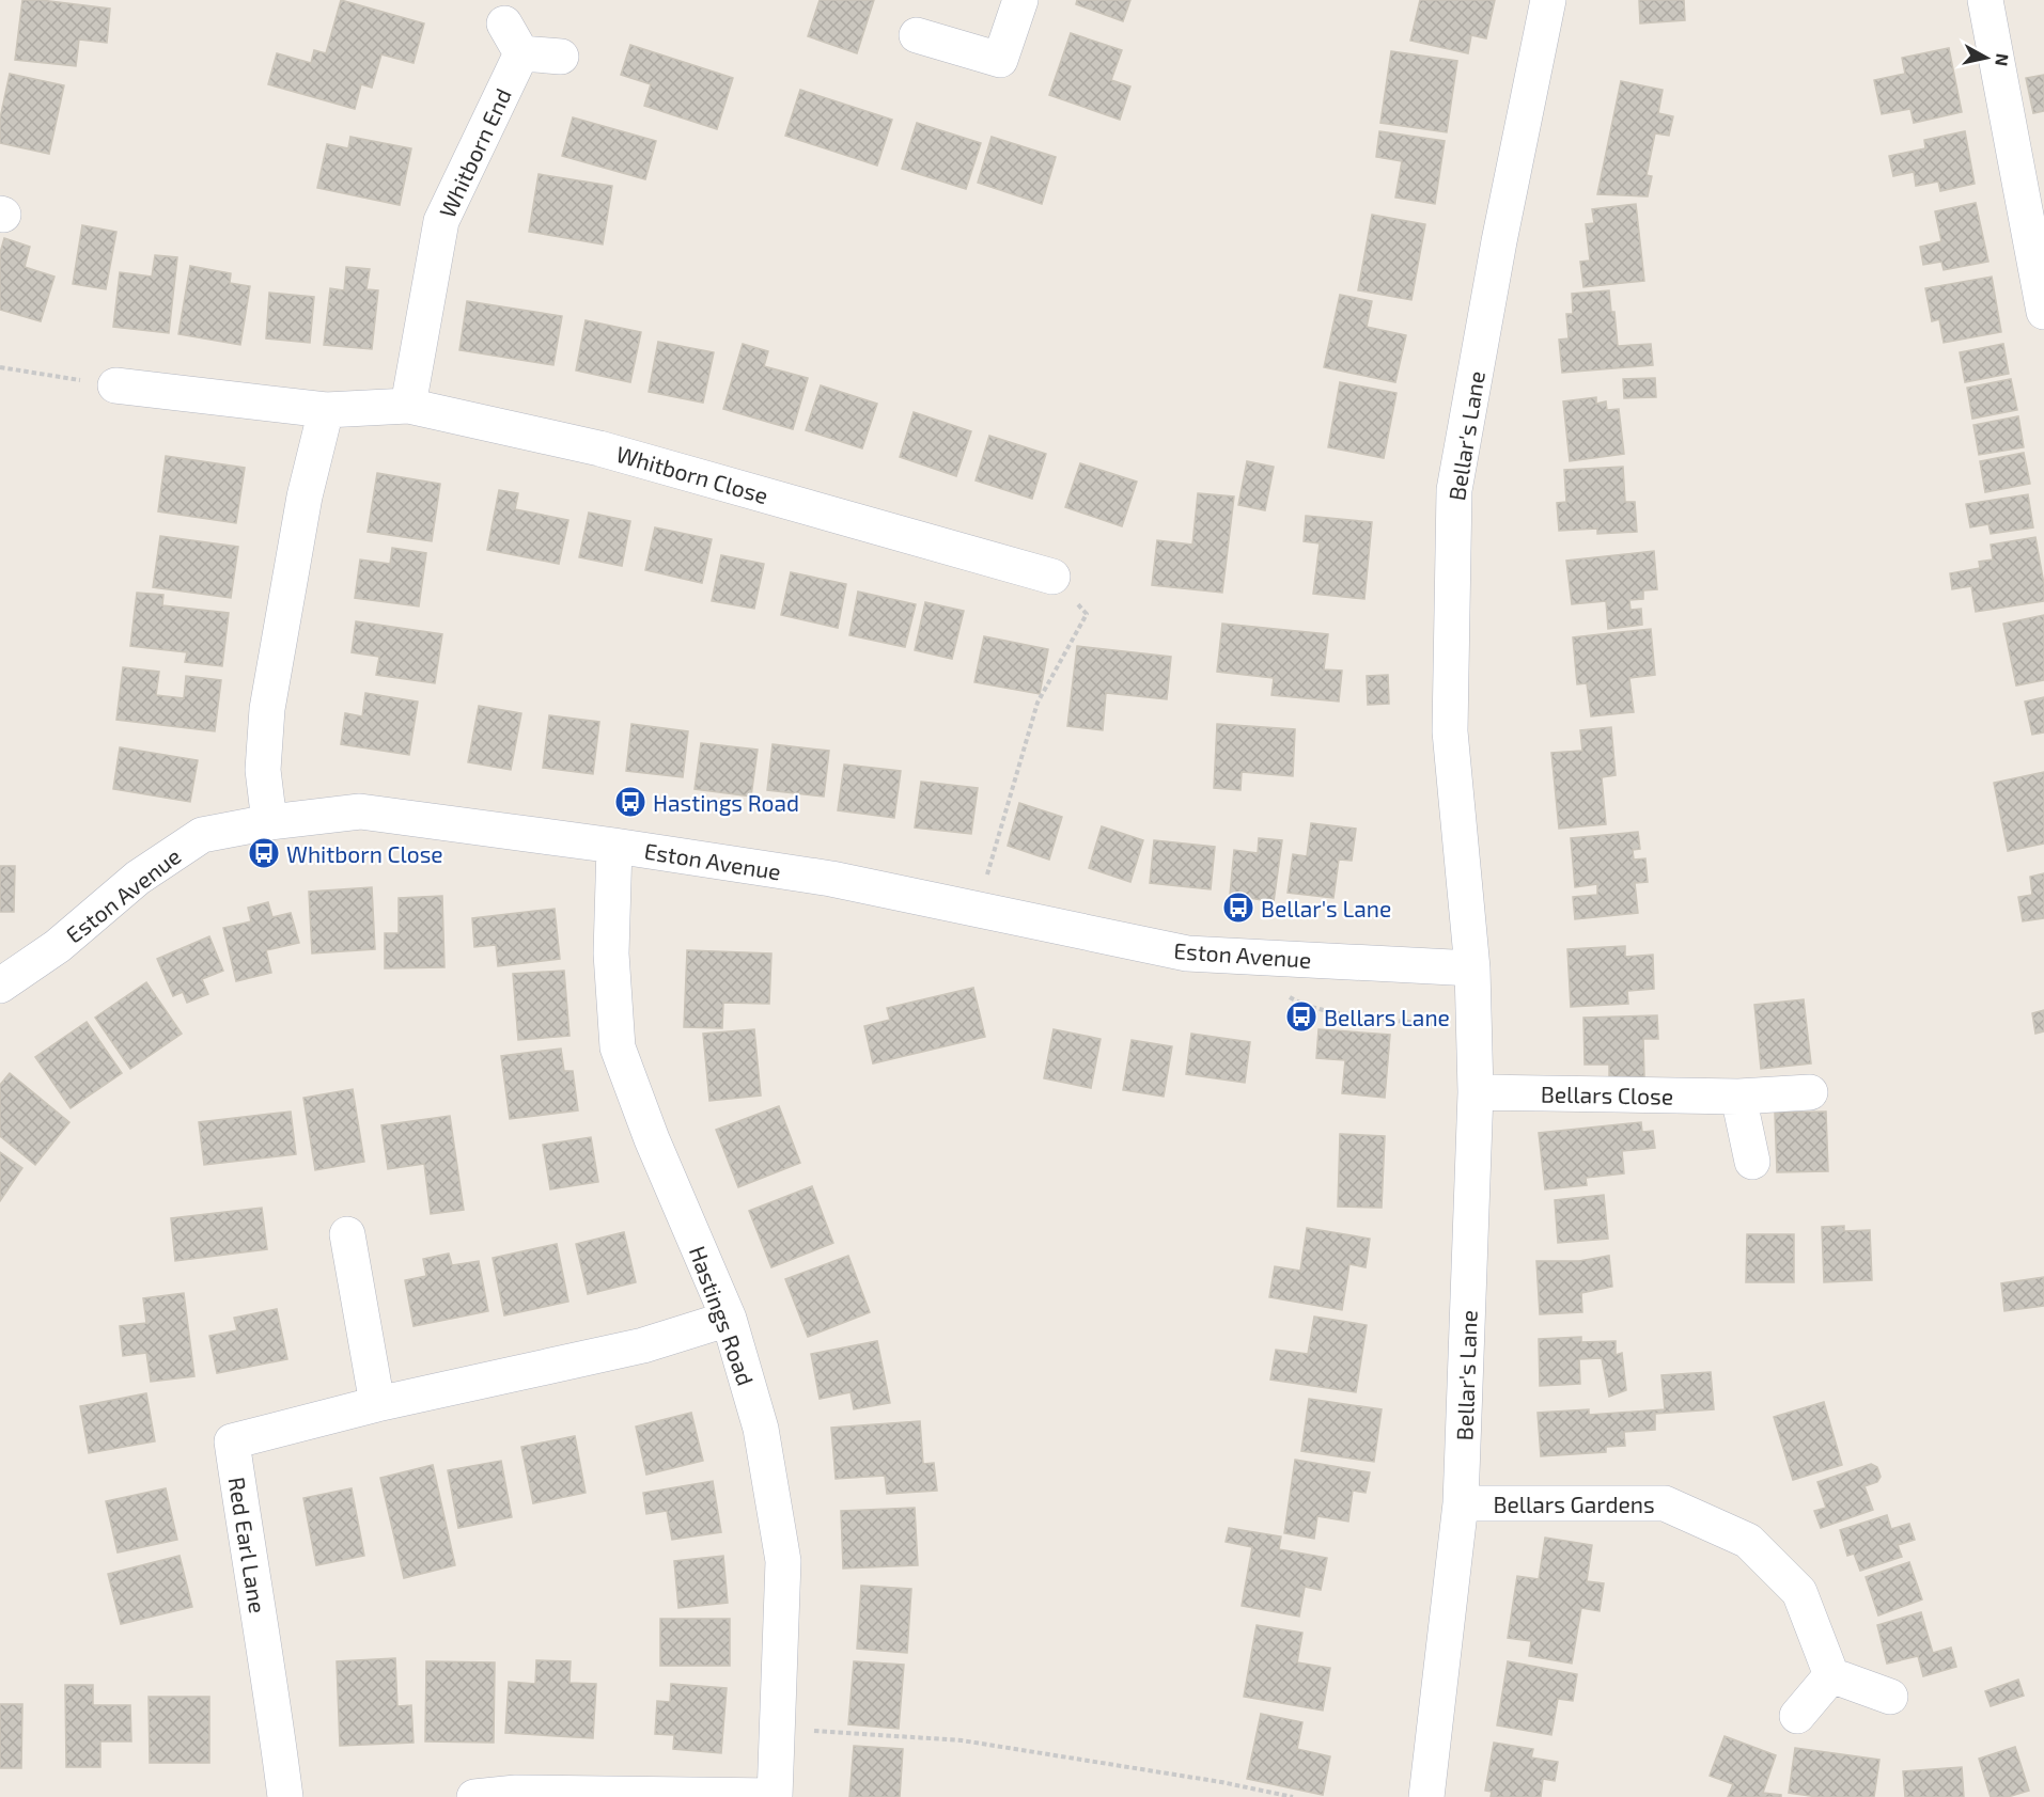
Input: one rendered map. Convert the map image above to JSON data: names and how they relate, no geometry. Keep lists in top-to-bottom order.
{
  "streets": {
    "street": [
      "Whitborn End",
      "Bellar's Lane",
      "Whitborn Close",
      "Eston Avenue",
      "Bellars Close",
      "Hastings Road",
      "Bellars Gardens",
      "Red Earl Lane"
    ]
  },
  "crossings": [
    ["Whitborn End", "Whitborn Close"],
    ["Bellar's Lane", "Eston Avenue"],
    ["Bellar's Lane", "Bellars Close"],
    ["Bellar's Lane", "Bellars Gardens"],
    ["Eston Avenue", "Hastings Road"],
    ["Hastings Road", "Red Earl Lane"]
  ],
  "places": {
    "bus stop": [
      "Hastings Road",
      "Whitborn Close",
      "Bellar's Lane",
      "Bellars Lane"
    ]
  },
  "north": "right"
}
